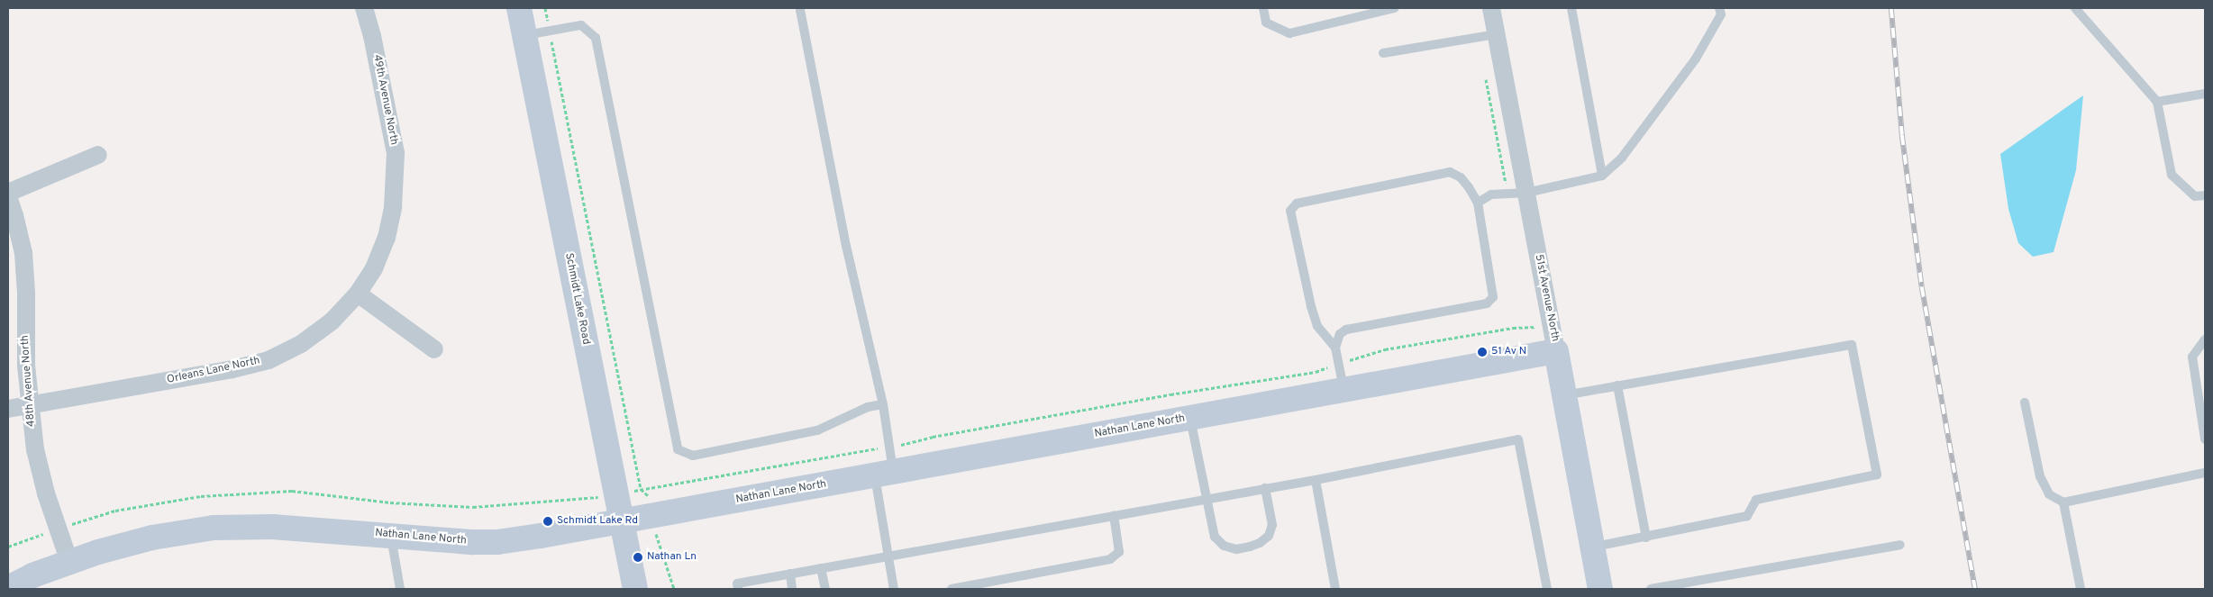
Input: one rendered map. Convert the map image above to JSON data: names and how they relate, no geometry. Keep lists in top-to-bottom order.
{
  "streets": {
    "street": [
      "49th Avenue North",
      "51st Avenue North",
      "Schmidt Lake Road",
      "Orleans Lane North",
      "48th Avenue North",
      "Nathan Lane North"
    ]
  },
  "crossings": [
    ["49th Avenue North", "Orleans Lane North"],
    ["51st Avenue North", "Nathan Lane North"],
    ["Schmidt Lake Road", "Nathan Lane North"],
    ["Orleans Lane North", "48th Avenue North"],
    ["48th Avenue North", "Nathan Lane North"]
  ],
  "places": ["51 Av N", "Schmidt Lake Rd", "Nathan Ln"]
}
